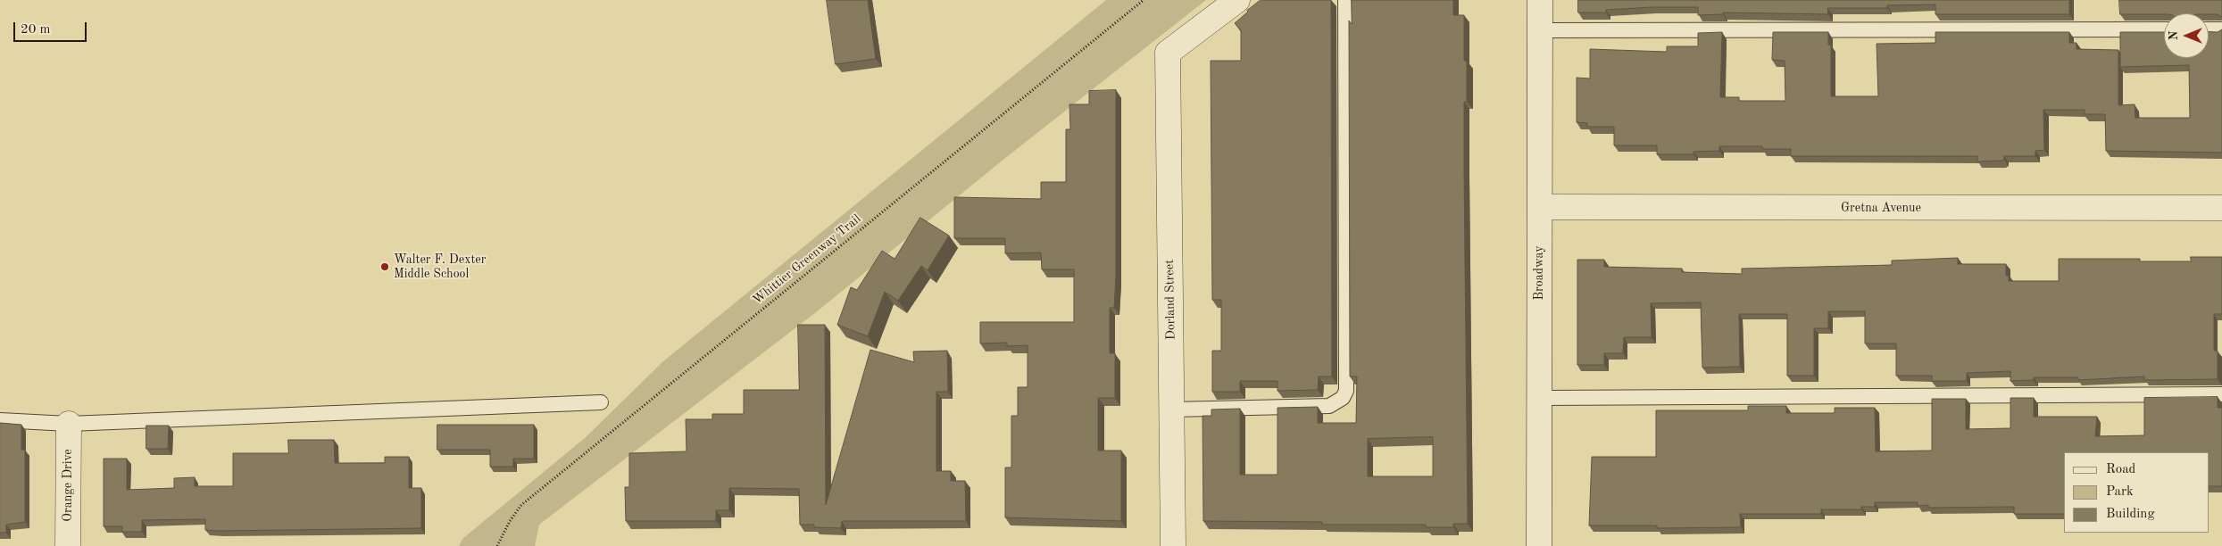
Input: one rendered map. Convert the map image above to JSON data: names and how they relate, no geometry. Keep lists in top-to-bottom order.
{
  "streets": {
    "street": [
      "Gretna Avenue",
      "Broadway",
      "Dorland Street",
      "Orange Drive"
    ],
    "path": ["Whittier Greenway Trail"]
  },
  "crossings": [
    ["Gretna Avenue", "Broadway"]
  ],
  "places": ["Walter F. Dexter Middle School"],
  "legend": ["Road", "Park", "Building"],
  "scale_bar": "20 m",
  "north": "left"
}
